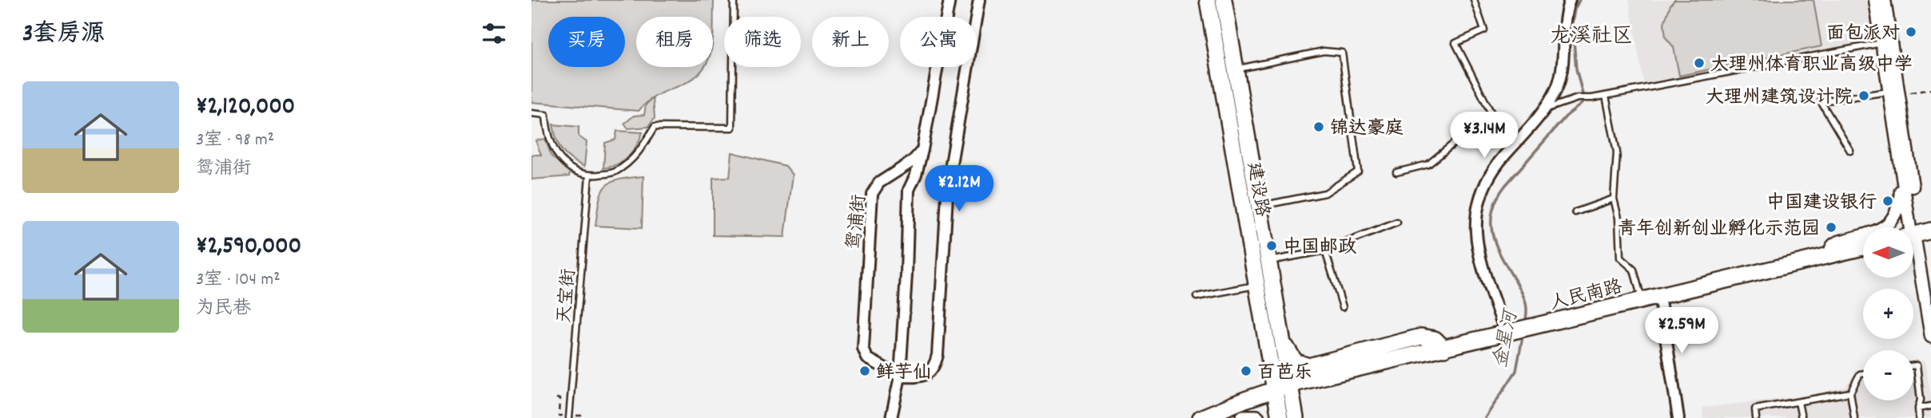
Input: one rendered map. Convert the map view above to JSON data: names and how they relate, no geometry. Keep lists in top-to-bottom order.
{
  "streets": {
    "main road": ["建设路", "人民南路"],
    "street": ["鸳浦街"],
    "lane": ["天宝街"]
  },
  "crossings": [
    ["建设路", "人民南路"]
  ],
  "districts": ["龙溪社区"],
  "water": ["金星河"],
  "places": [
    "面包派对",
    "大理州体育职业高级中学",
    "大理州建筑设计院",
    "锦达豪庭",
    "中国建设银行",
    "青年创新创业孵化示范园",
    "中国邮政",
    "鲜芋仙",
    "百芭乐"
  ],
  "north": "left",
  "page": {
    "heading": "3套房源",
    "chip": [
      "买房",
      "租房",
      "筛选",
      "新上",
      "公寓"
    ],
    "list": [
      {
        "name": "¥2,120,000",
        "note": "3室 · 98 m² · 鸳浦街"
      },
      {
        "name": "¥2,590,000",
        "note": "3室 · 104 m² · 为民巷"
      }
    ],
    "price": ["¥3.14M", "¥2.12M", "¥2.59M"],
    "map_buttons": ["+", "−"]
  }
}
